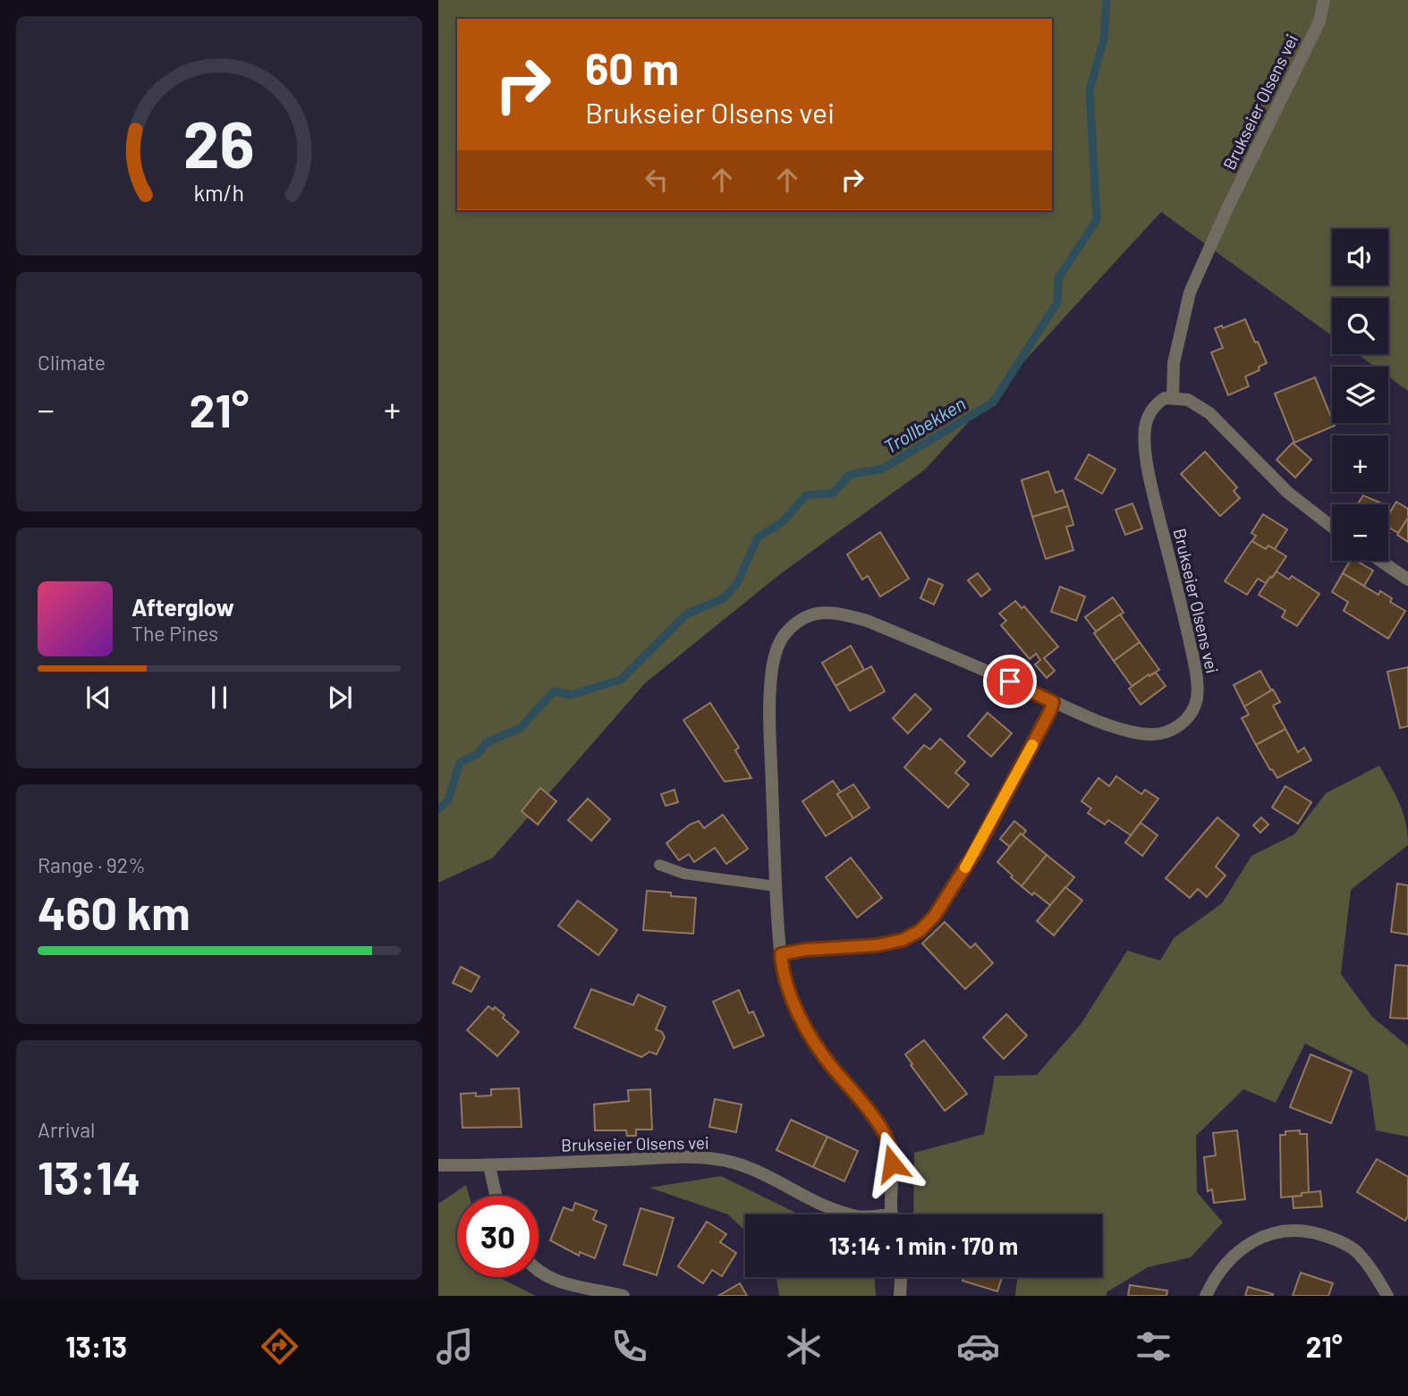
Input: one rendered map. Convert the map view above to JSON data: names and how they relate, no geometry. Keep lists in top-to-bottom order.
{
  "streets": {
    "street": ["Brukseier Olsens vei"]
  },
  "water": ["Trollbekken"],
  "page": {
    "turn": ["60 m", "Brukseier Olsens vei"],
    "map_buttons": ["+", "−"],
    "tile": [
      "Climate",
      ["Range · 92%", "460 km"],
      ["Arrival", "13:14"]
    ],
    "heat": ["−", "21°", "+"],
    "song": ["Afterglow", "The Pines"],
    "limit": "30",
    "trip": "13:14 · 1 min · 170 m",
    "tabs": ["13:13", "21°"],
    "gauge": ["26", "km/h"]
  }
}
